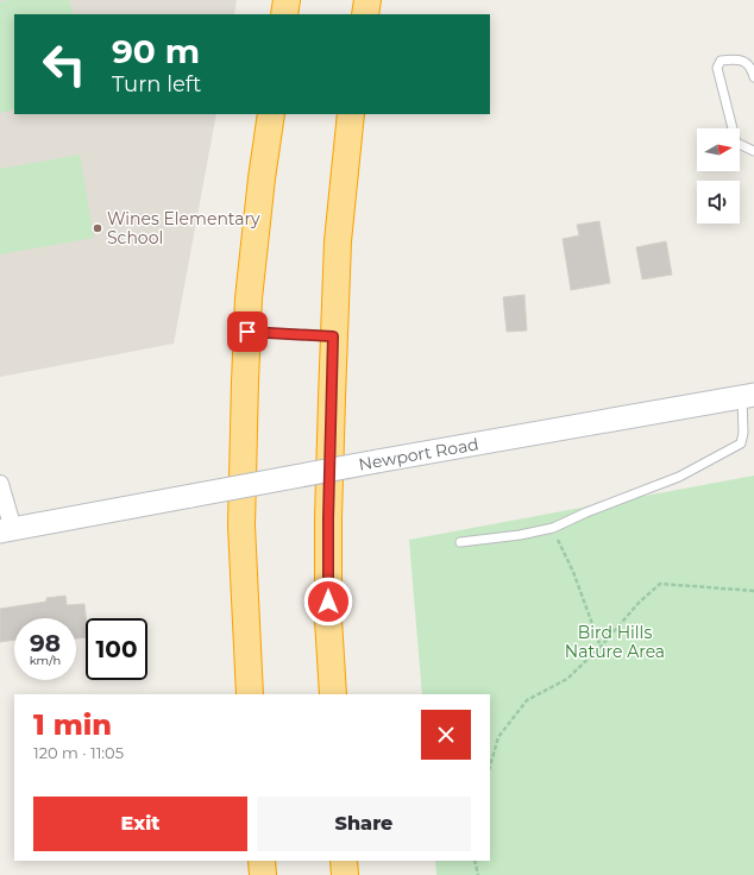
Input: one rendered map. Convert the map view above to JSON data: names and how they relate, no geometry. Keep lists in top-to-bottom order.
{
  "streets": {
    "street": ["Newport Road"]
  },
  "parks": ["Bird Hills Nature Area"],
  "places": ["Wines Elementary School"],
  "north": "right",
  "page": {
    "turn": ["90 m", "Turn left"],
    "speed": "98 km/h",
    "limit": "100",
    "heading": ["1 min", "120 m · 11:05"],
    "buttons": ["Exit", "Share"]
  }
}
